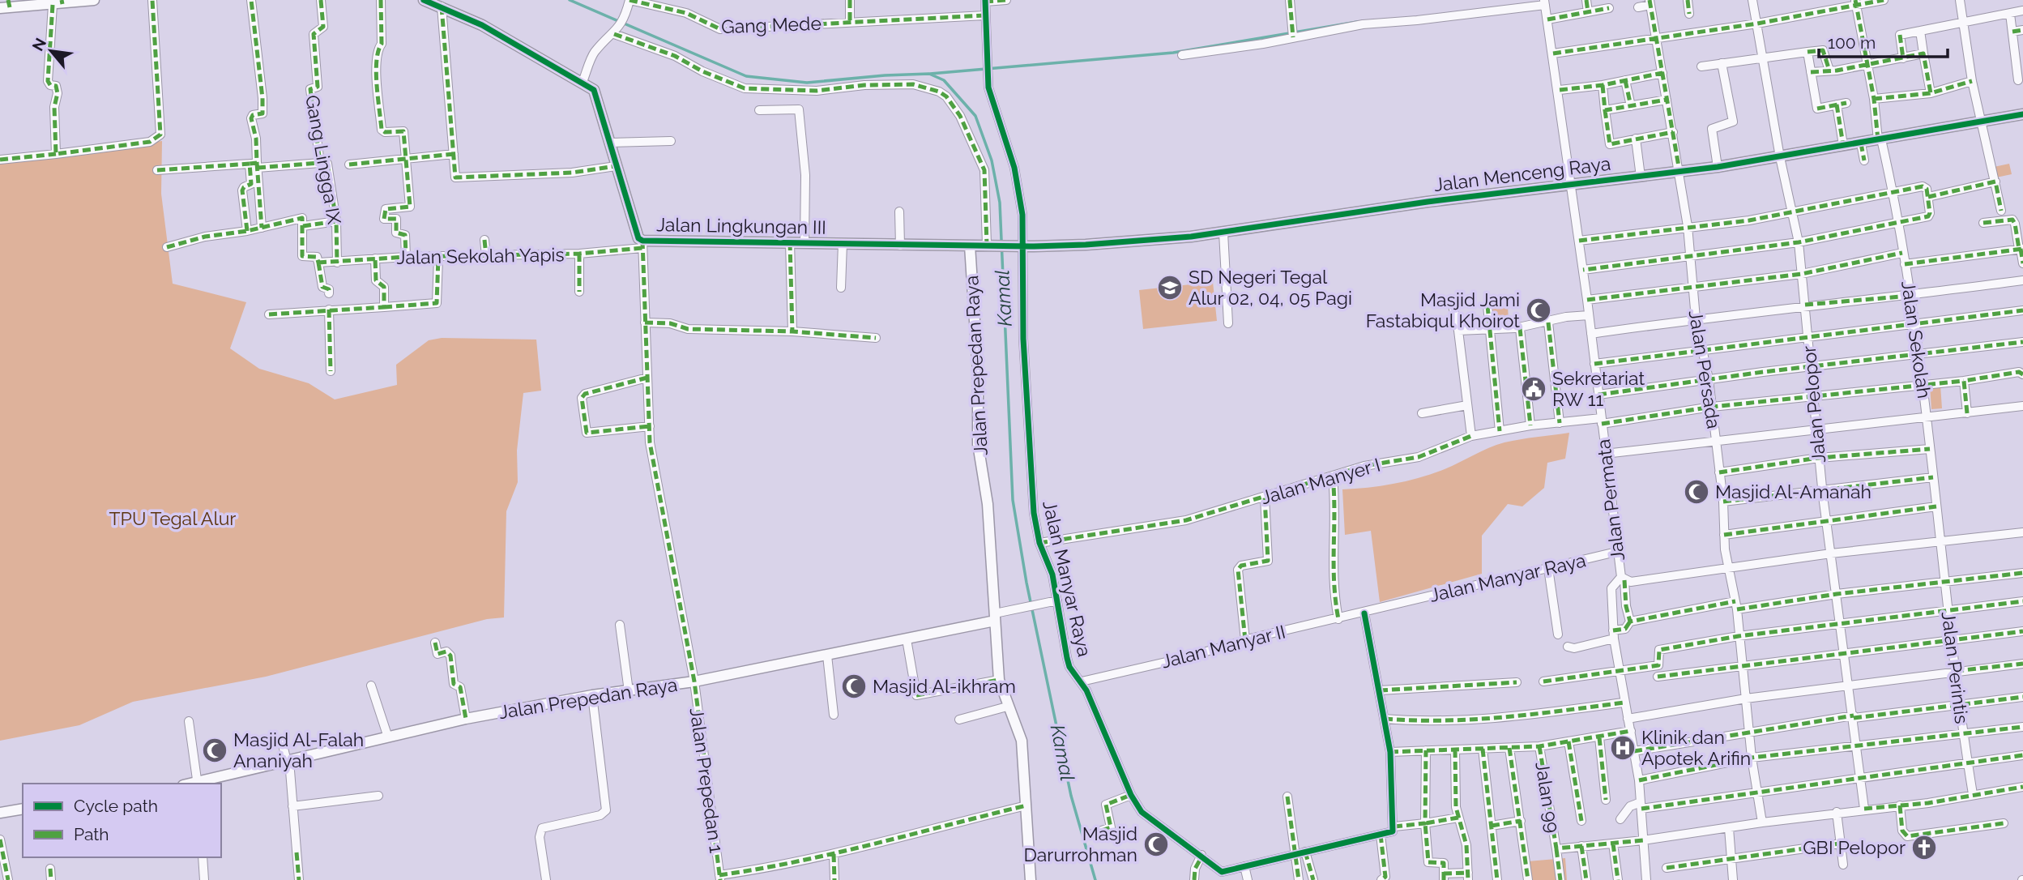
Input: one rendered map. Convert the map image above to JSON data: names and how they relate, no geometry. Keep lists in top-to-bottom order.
{
  "streets": {
    "street": [
      "Gang Mede",
      "Gang Lingga IX",
      "Jalan Menceng Raya",
      "Jalan Lingkungan III",
      "Jalan Sekolah Yapis",
      "Jalan Sekolah",
      "Jalan Prepedan Raya",
      "Jalan Persada",
      "Jalan Pelopor",
      "Jalan Manyer I",
      "Jalan Permata",
      "Jalan Manyar Raya",
      "Jalan Manyar II",
      "Jalan Perintis",
      "Jalan Prepedan 1",
      "Jalan 99"
    ]
  },
  "crossings": [
    ["Gang Mede", "Jalan Manyar Raya"],
    ["Gang Lingga IX", "Jalan Sekolah Yapis"],
    ["Jalan Menceng Raya", "Jalan Lingkungan III"],
    ["Jalan Menceng Raya", "Jalan Sekolah"],
    ["Jalan Menceng Raya", "Jalan Persada"],
    ["Jalan Menceng Raya", "Jalan Pelopor"],
    ["Jalan Menceng Raya", "Jalan Permata"],
    ["Jalan Menceng Raya", "Jalan Manyar Raya"],
    ["Jalan Lingkungan III", "Jalan Sekolah Yapis"],
    ["Jalan Lingkungan III", "Jalan Prepedan Raya"],
    ["Jalan Lingkungan III", "Jalan Manyar Raya"],
    ["Jalan Sekolah", "Jalan Manyer I"],
    ["Jalan Sekolah", "Jalan Perintis"],
    ["Jalan Prepedan Raya", "Jalan Prepedan 1"],
    ["Jalan Persada", "Jalan Manyer I"],
    ["Jalan Pelopor", "Jalan Manyer I"],
    ["Jalan Manyer I", "Jalan Permata"],
    ["Jalan Manyer I", "Jalan Manyar Raya"],
    ["Jalan Permata", "Jalan Manyar Raya"],
    ["Jalan Manyar Raya", "Jalan Manyar II"]
  ],
  "water": ["Kamal"],
  "parks": ["TPU Tegal Alur"],
  "places": {
    "school or university": ["SD Negeri Tegal Alur 02, 04, 05 Pagi"],
    "mosque": [
      "Masjid Jami Fastabiqul Khoirot",
      "Masjid Al-Amanah",
      "Masjid Al-ikhram",
      "Masjid Al-Falah Ananiyah",
      "Masjid Darurrohman"
    ],
    "public building": ["Sekretariat RW 11"],
    "hospital": ["Klinik dan Apotek Arifin"],
    "church": ["GBI Pelopor"]
  },
  "legend": ["Cycle path", "Path"],
  "scale_bar": "100 m",
  "north": "top left"
}
